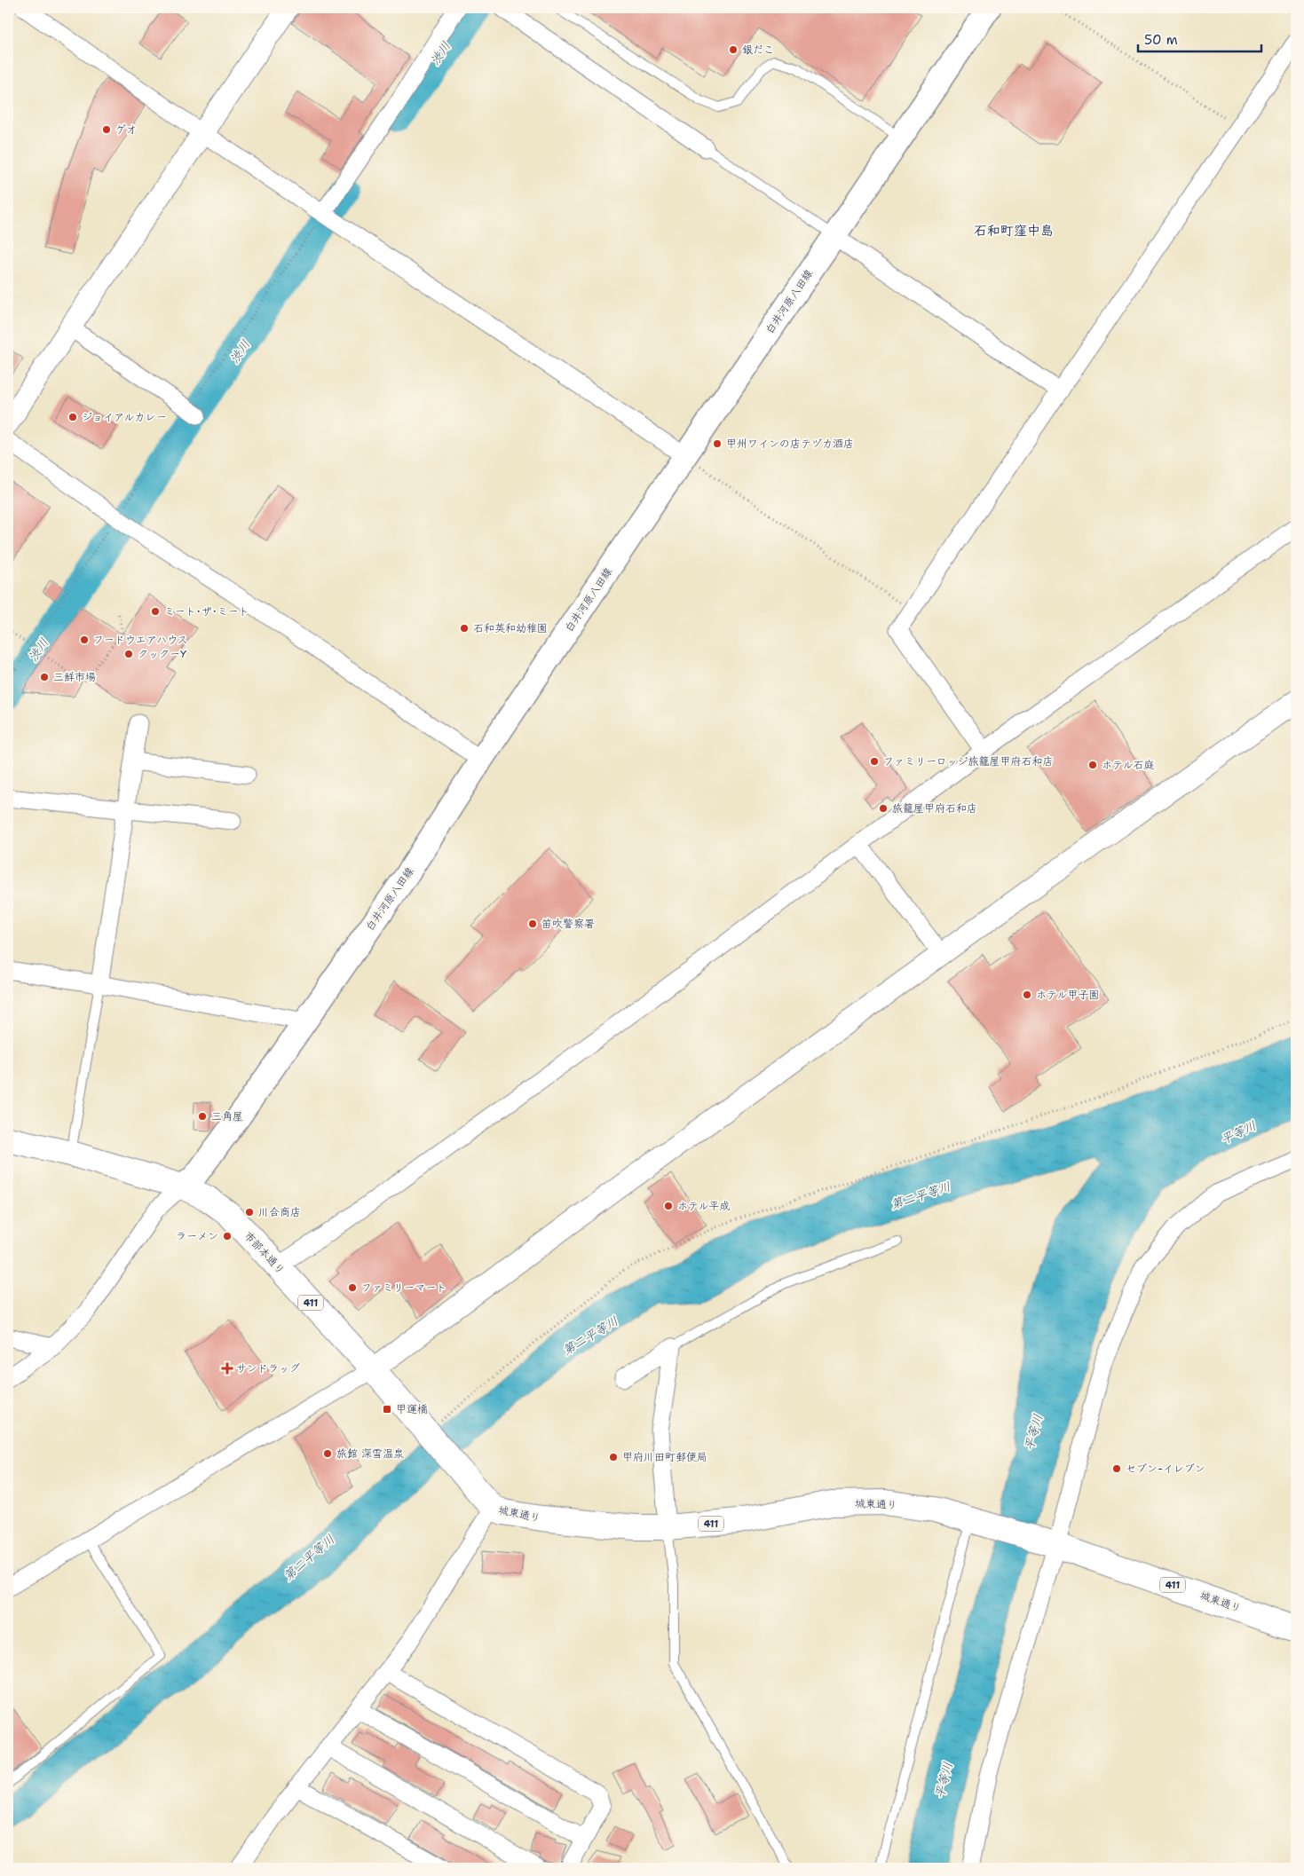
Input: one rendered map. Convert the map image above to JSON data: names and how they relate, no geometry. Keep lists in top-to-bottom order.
{
  "streets": {
    "highway": ["市部本通り", "411", "城東通り"],
    "main road": ["白井河原八田線"]
  },
  "crossings": [
    ["白井河原八田線", "市部本通り"],
    ["市部本通り", "城東通り"]
  ],
  "districts": ["石和町窪中島"],
  "water": ["渋川", "平等川", "第二平等川"],
  "places": {
    "other": [
      "銀だこ",
      "ゲオ",
      "ジョイアルカレー",
      "甲州ワインの店テヅカ酒店",
      "ミート･ザ･ミート",
      "石和英和幼稚園",
      "フードウエアハウス",
      "クックーY",
      "三鮮市場",
      "ファミリーロッジ旅籠屋甲府石和店",
      "ホテル石庭",
      "旅籠屋甲府石和店",
      "笛吹警察署",
      "ホテル甲子園",
      "三角屋",
      "ホテル平成",
      "川合商店",
      "ラーメン",
      "ファミリーマート",
      "旅館 深雪温泉",
      "甲府川田町郵便局",
      "セブン-イレブン"
    ],
    "health": ["サンドラッグ"],
    "transit": ["甲運橋"]
  },
  "scale_bar": "50 m"
}
